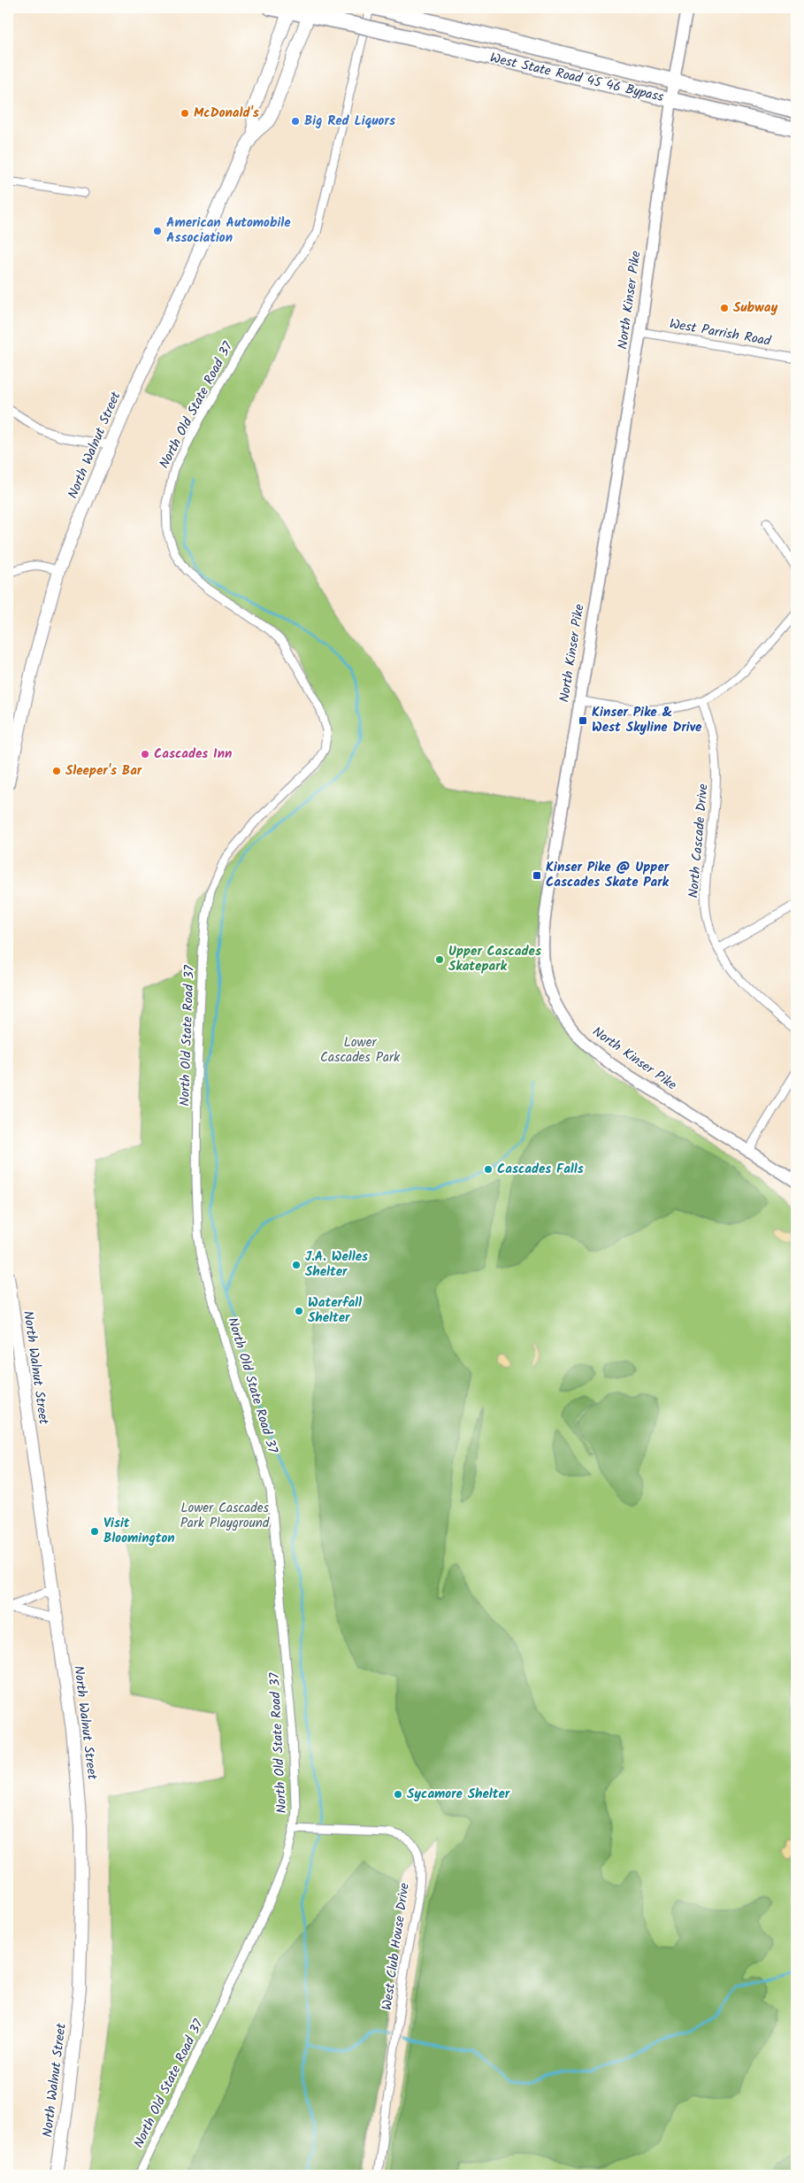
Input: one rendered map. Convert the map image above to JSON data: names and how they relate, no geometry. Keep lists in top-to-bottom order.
{
  "streets": {
    "highway": ["West State Road 45 46 Bypass"],
    "main road": ["North Walnut Street"],
    "street": [
      "North Kinser Pike",
      "West Parrish Road",
      "North Old State Road 37",
      "North Cascade Drive",
      "West Club House Drive"
    ]
  },
  "crossings": [
    ["West State Road 45 46 Bypass", "North Kinser Pike"],
    ["West State Road 45 46 Bypass", "North Old State Road 37"],
    ["West State Road 45 46 Bypass", "North Walnut Street"],
    ["North Kinser Pike", "West Parrish Road"],
    ["North Old State Road 37", "West Club House Drive"]
  ],
  "parks": ["Lower Cascades Park", "Lower Cascades Park Playground"],
  "places": {
    "other": [
      "McDonald's",
      "Big Red Liquors",
      "American Automobile Association",
      "Subway",
      "Cascades Inn",
      "Sleeper's Bar",
      "Upper Cascades Skatepark",
      "Cascades Falls",
      "J.A. Welles Shelter",
      "Waterfall Shelter",
      "Visit Bloomington",
      "Sycamore Shelter"
    ],
    "transit": ["Kinser Pike & West Skyline Drive", "Kinser Pike @ Upper Cascades Skate Park"]
  }
}
